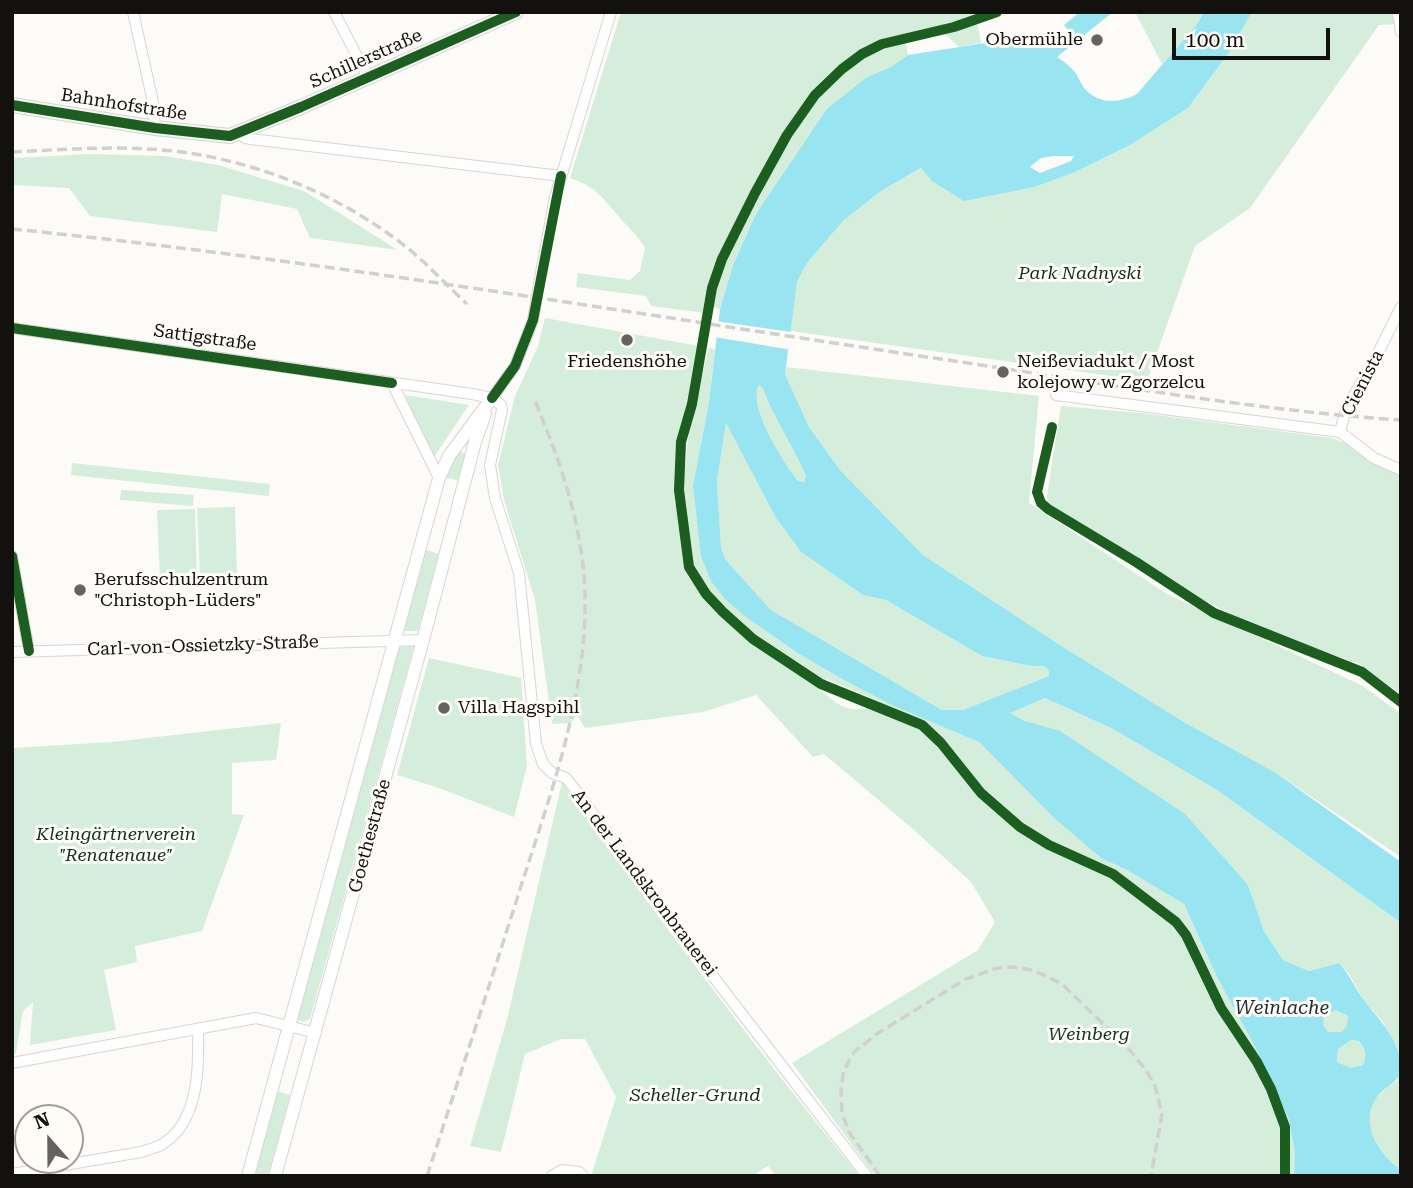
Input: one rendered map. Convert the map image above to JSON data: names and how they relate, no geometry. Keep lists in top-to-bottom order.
{
  "streets": {
    "main road": ["Schillerstraße", "Bahnhofstraße"],
    "street": [
      "Sattigstraße",
      "Cienista",
      "Carl-von-Ossietzky-Straße",
      "Goethestraße",
      "An der Landskronbrauerei"
    ]
  },
  "crossings": [
    ["Schillerstraße", "Bahnhofstraße"],
    ["Sattigstraße", "Goethestraße"],
    ["Sattigstraße", "An der Landskronbrauerei"],
    ["Carl-von-Ossietzky-Straße", "Goethestraße"],
    ["Goethestraße", "An der Landskronbrauerei"]
  ],
  "water": ["Weinlache"],
  "parks": [
    "Park Nadnyski",
    "Kleingärtnerverein \"Renatenaue\"",
    "Weinberg",
    "Scheller-Grund"
  ],
  "places": [
    "Obermühle",
    "Friedenshöhe",
    "Neißeviadukt / Most kolejowy w Zgorzelcu",
    "Berufsschulzentrum \"Christoph-Lüders\"",
    "Villa Hagspihl"
  ],
  "scale_bar": "100 m",
  "north": "top"
}
